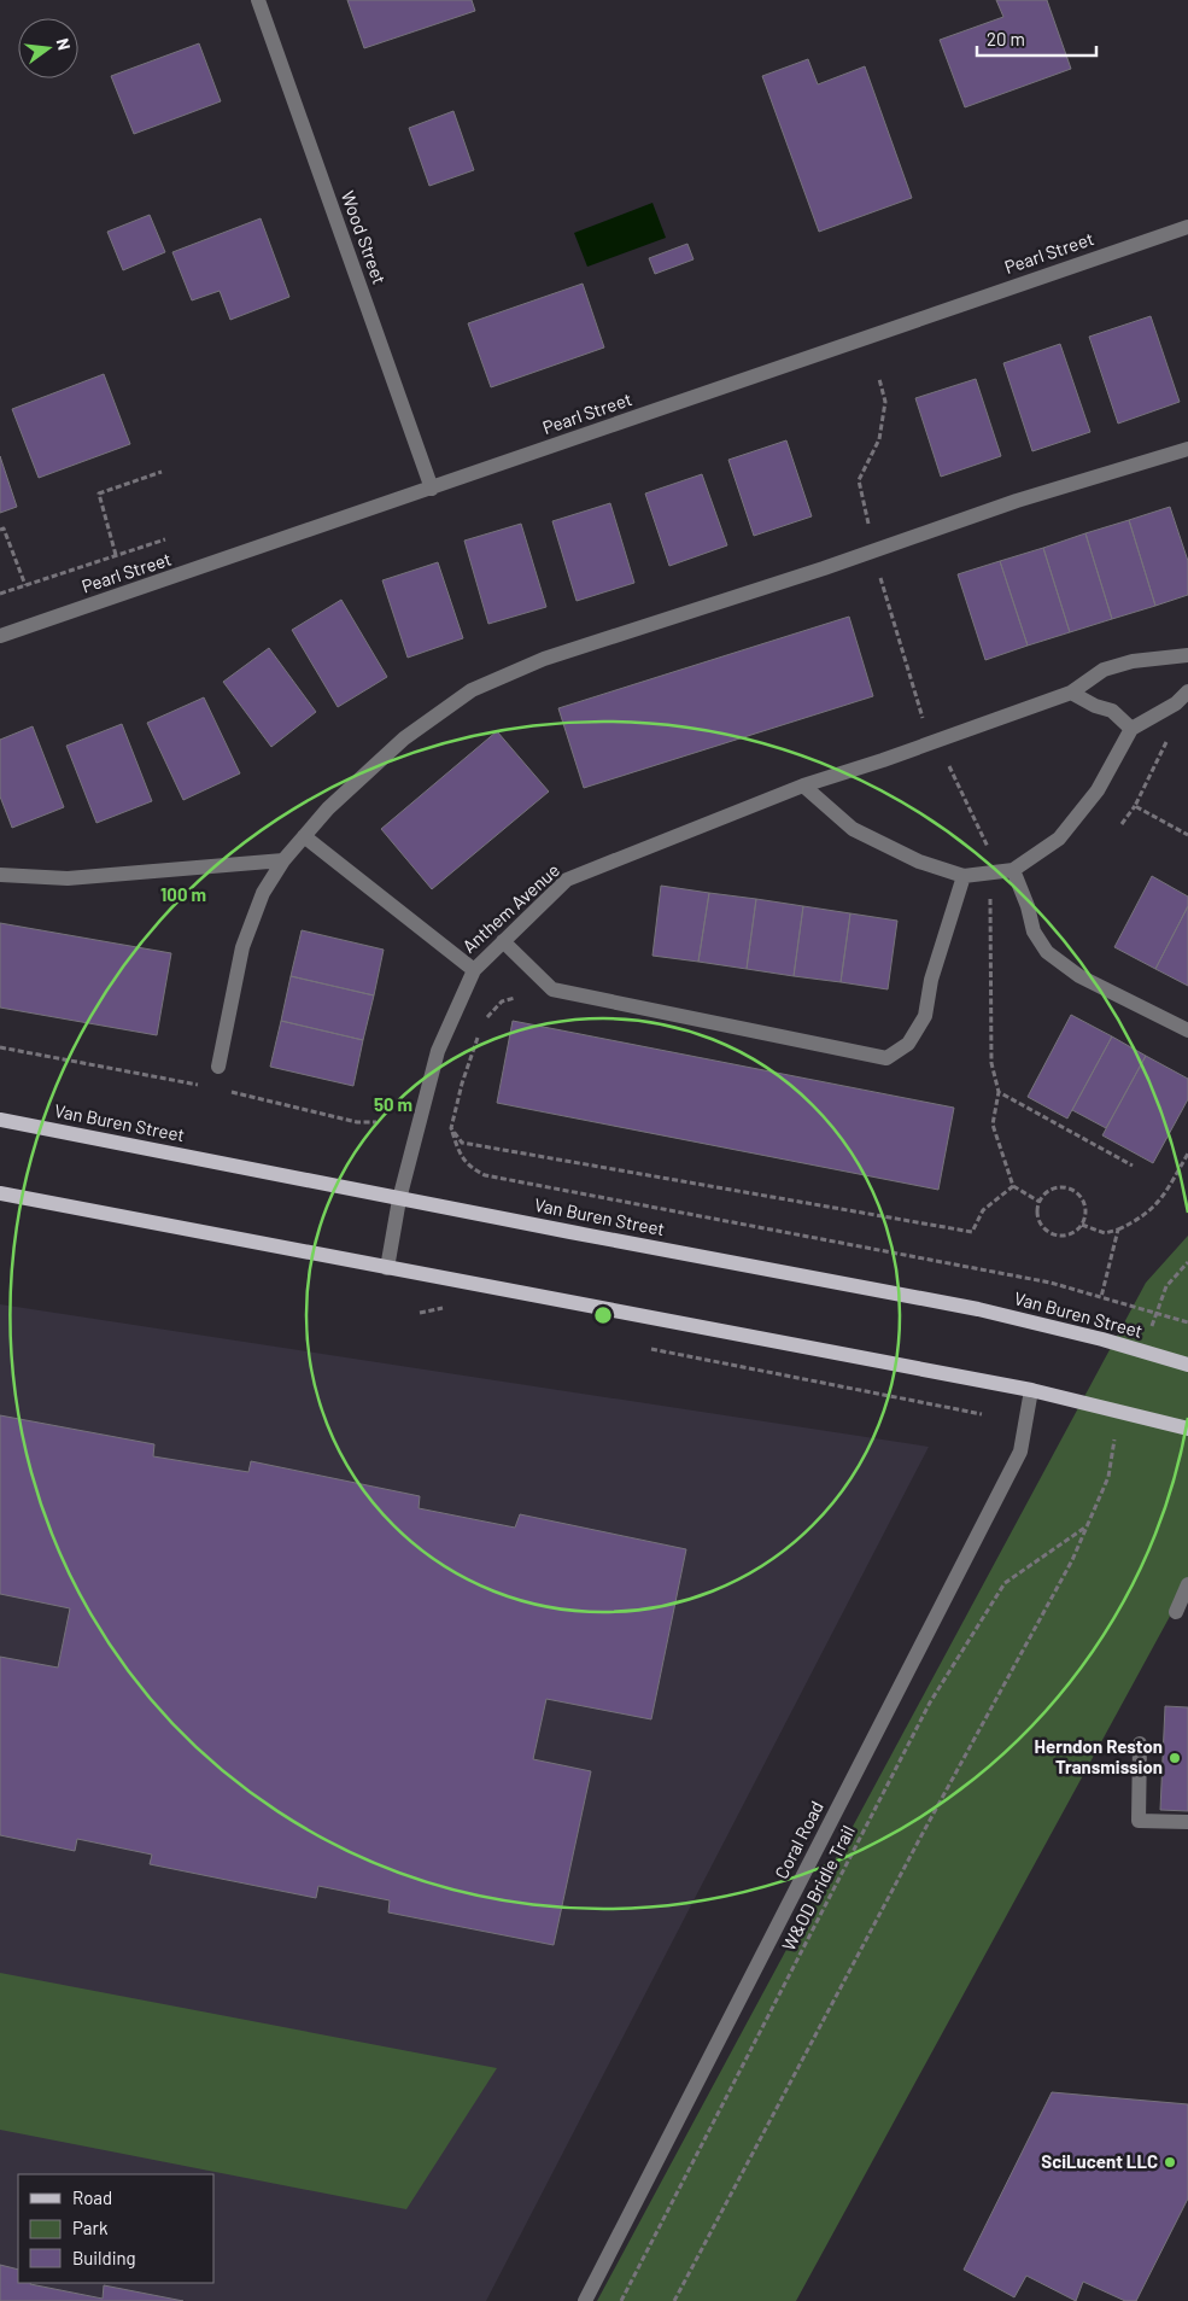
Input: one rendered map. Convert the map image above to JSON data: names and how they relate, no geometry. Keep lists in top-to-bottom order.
{
  "streets": {
    "main road": ["Van Buren Street"],
    "street": [
      "Wood Street",
      "Pearl Street",
      "Anthem Avenue",
      "Coral Road"
    ],
    "path": ["W&OD Bridle Trail"]
  },
  "crossings": [
    ["Wood Street", "Pearl Street"],
    ["Anthem Avenue", "Van Buren Street"]
  ],
  "places": ["Herndon Reston Transmission", "SciLucent LLC"],
  "legend": ["Road", "Park", "Building"],
  "scale_bar": "20 m",
  "north": "right",
  "rings": ["100 m", "50 m"]
}
